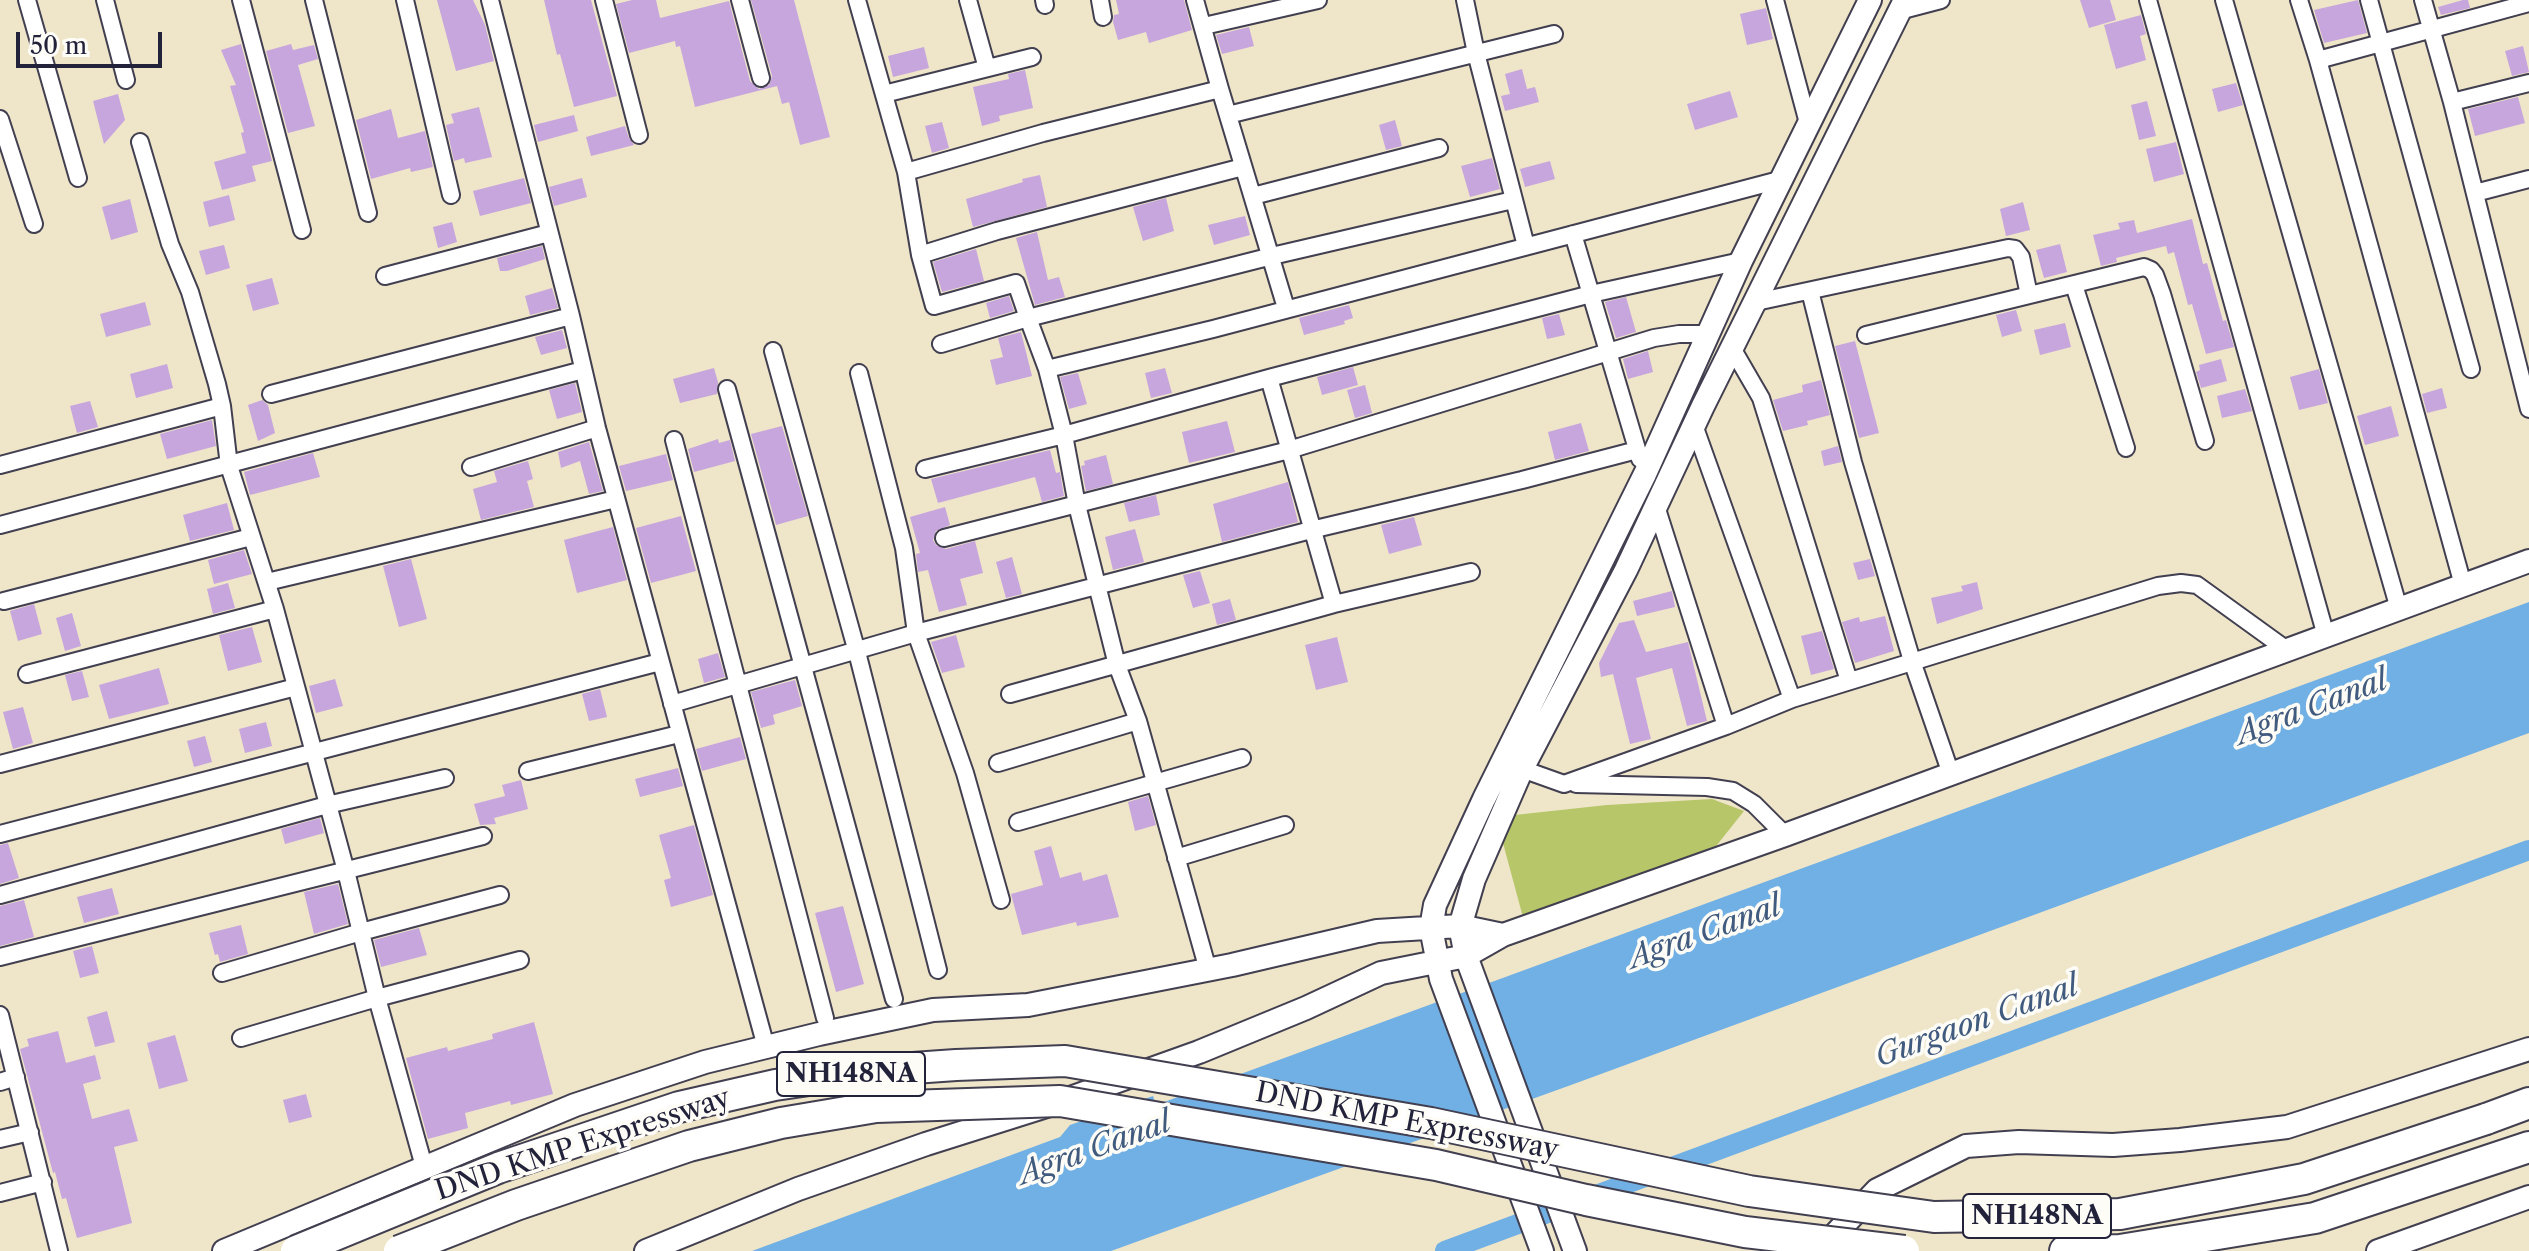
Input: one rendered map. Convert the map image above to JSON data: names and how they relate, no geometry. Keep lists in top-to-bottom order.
{
  "streets": {
    "highway": ["NH148NA", "DND KMP Expressway"]
  },
  "water": ["Agra Canal", "Gurgaon Canal"],
  "scale_bar": "50 m"
}
